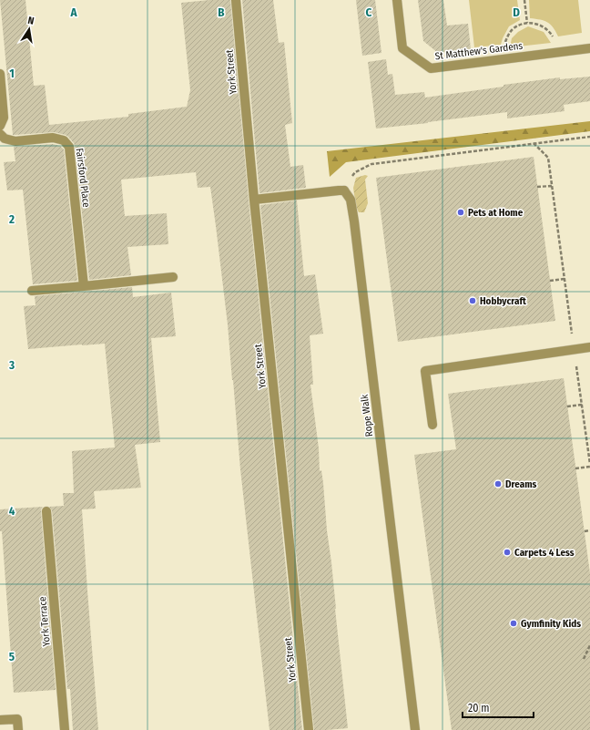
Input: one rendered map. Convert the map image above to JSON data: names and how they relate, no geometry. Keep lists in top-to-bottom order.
{
  "streets": {
    "street": [
      "St Matthew's Gardens",
      "York Street",
      "Fairsford Place",
      "Rope Walk",
      "York Terrace"
    ]
  },
  "places": [
    "Pets at Home",
    "Hobbycraft",
    "Dreams",
    "Carpets 4 Less",
    "Gymfinity Kids"
  ],
  "scale_bar": "20 m",
  "north": "top",
  "grid": {
    "columns": [
      "A",
      "B",
      "C",
      "D"
    ],
    "rows": [
      "1",
      "2",
      "3",
      "4",
      "5"
    ]
  }
}
